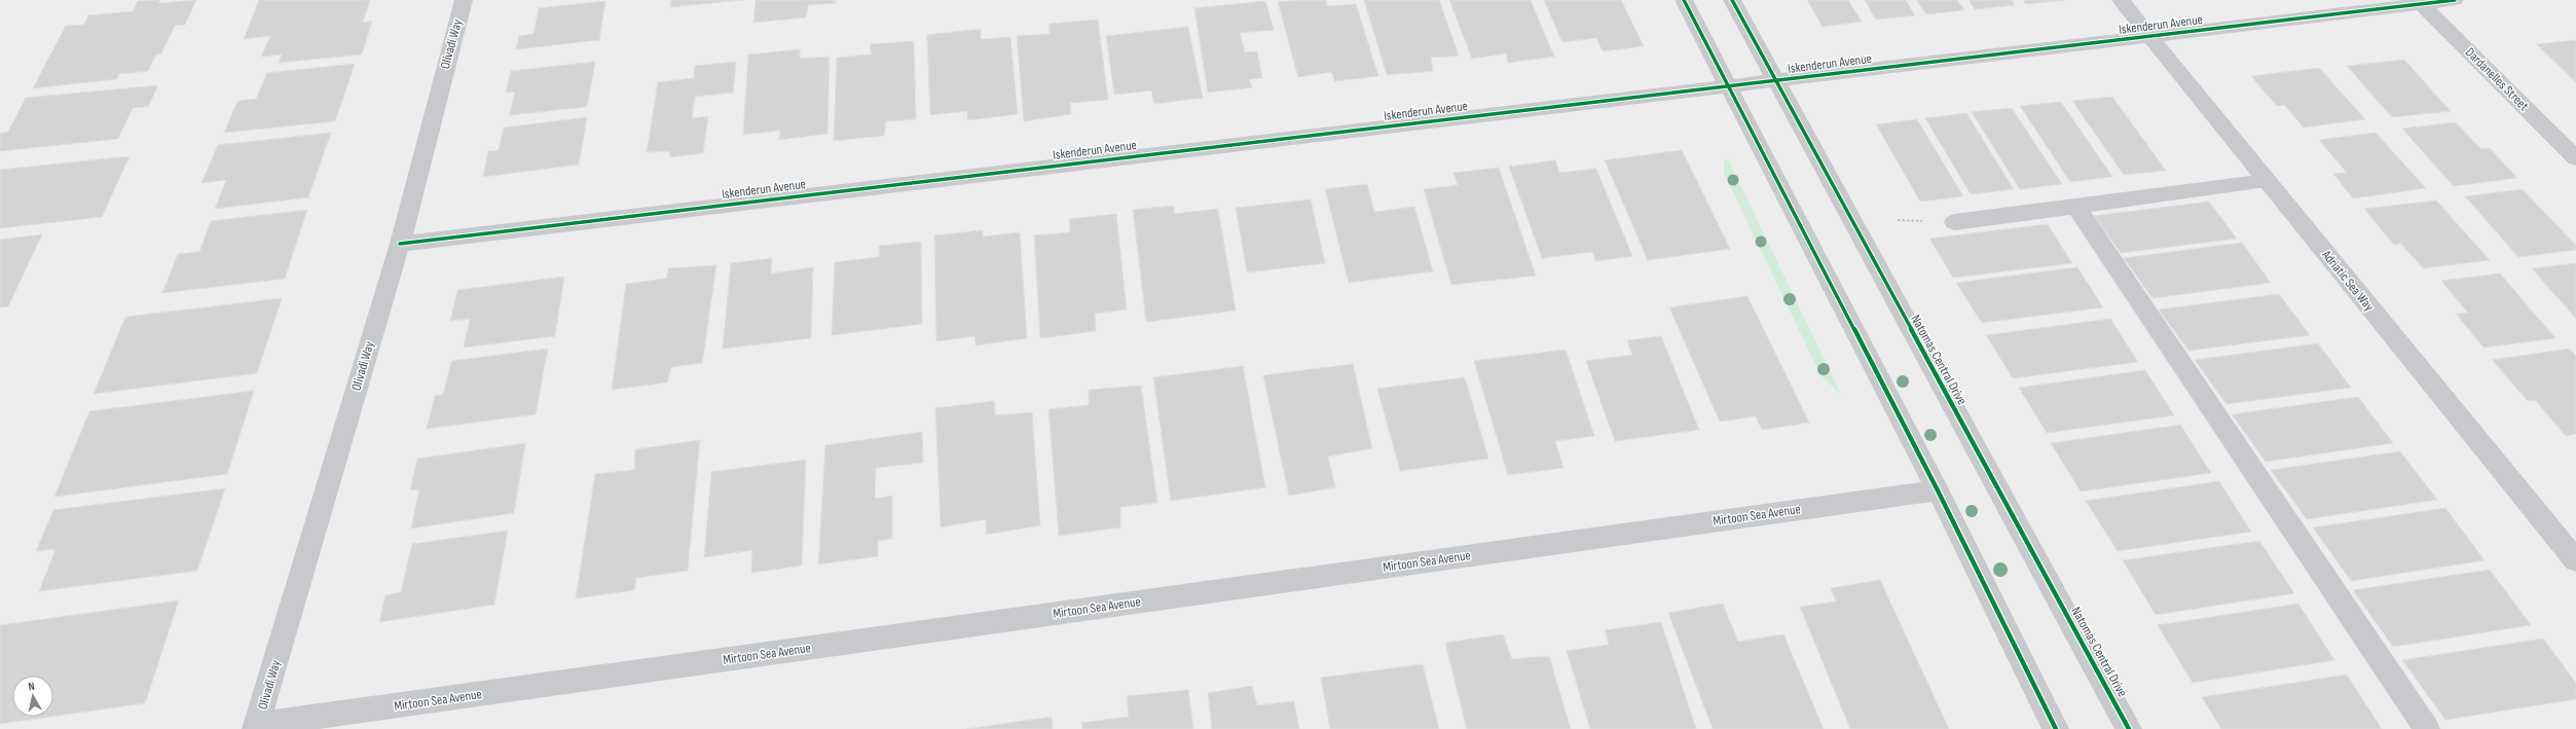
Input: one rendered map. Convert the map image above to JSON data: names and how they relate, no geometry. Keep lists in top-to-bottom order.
{
  "streets": {
    "street": [
      "Iskenderun Avenue",
      "Olivadi Way",
      "Dardanelles Street",
      "Adriatic Sea Way",
      "Natomas Central Drive",
      "Mirtoon Sea Avenue"
    ]
  },
  "crossings": [
    ["Iskenderun Avenue", "Olivadi Way"],
    ["Iskenderun Avenue", "Dardanelles Street"],
    ["Iskenderun Avenue", "Adriatic Sea Way"],
    ["Iskenderun Avenue", "Natomas Central Drive"],
    ["Olivadi Way", "Mirtoon Sea Avenue"]
  ],
  "north": "top"
}
